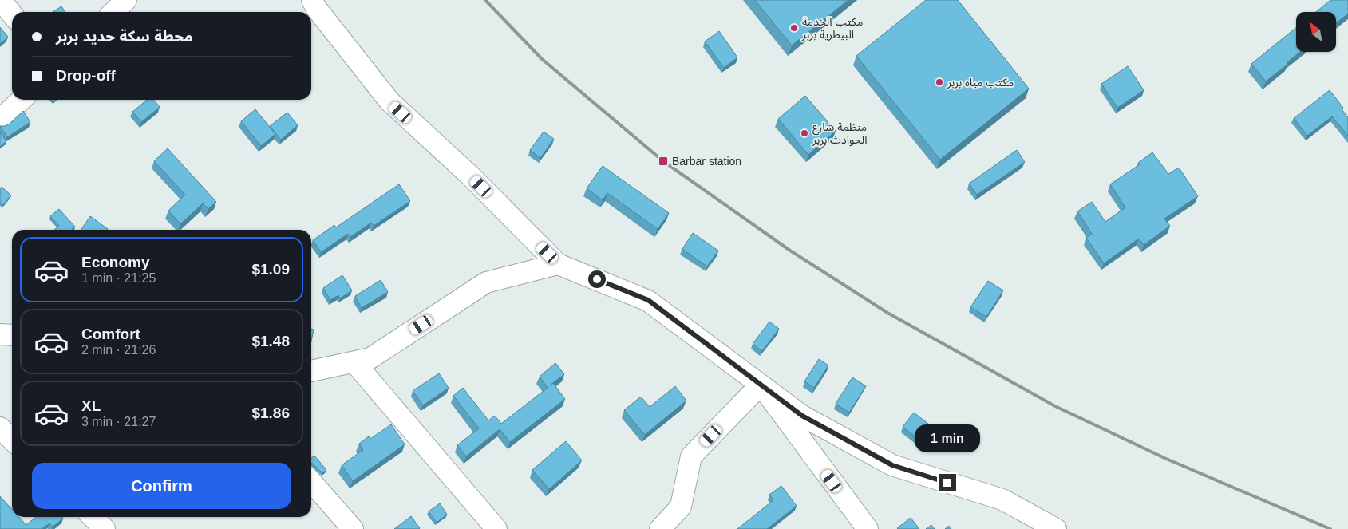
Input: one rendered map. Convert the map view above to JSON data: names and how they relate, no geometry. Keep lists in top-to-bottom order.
{
  "places": {
    "other": ["مكتب الخدمة البيطرية بربر", "مكتب مياه بربر", "منظمة شارع الحوادث بربر"],
    "transit": ["Barbar station"]
  },
  "north": "top left",
  "page": {
    "banner": ["محطة سكة حديد بربر", "Drop-off"],
    "list": [
      {
        "name": "Economy",
        "note": "1 min · 21:25",
        "value": "$1.09"
      },
      {
        "name": "Comfort",
        "note": "2 min · 21:26",
        "value": "$1.48"
      },
      {
        "name": "XL",
        "note": "3 min · 21:27",
        "value": "$1.86"
      }
    ],
    "bubble": "1 min",
    "buttons": "Confirm"
  }
}
